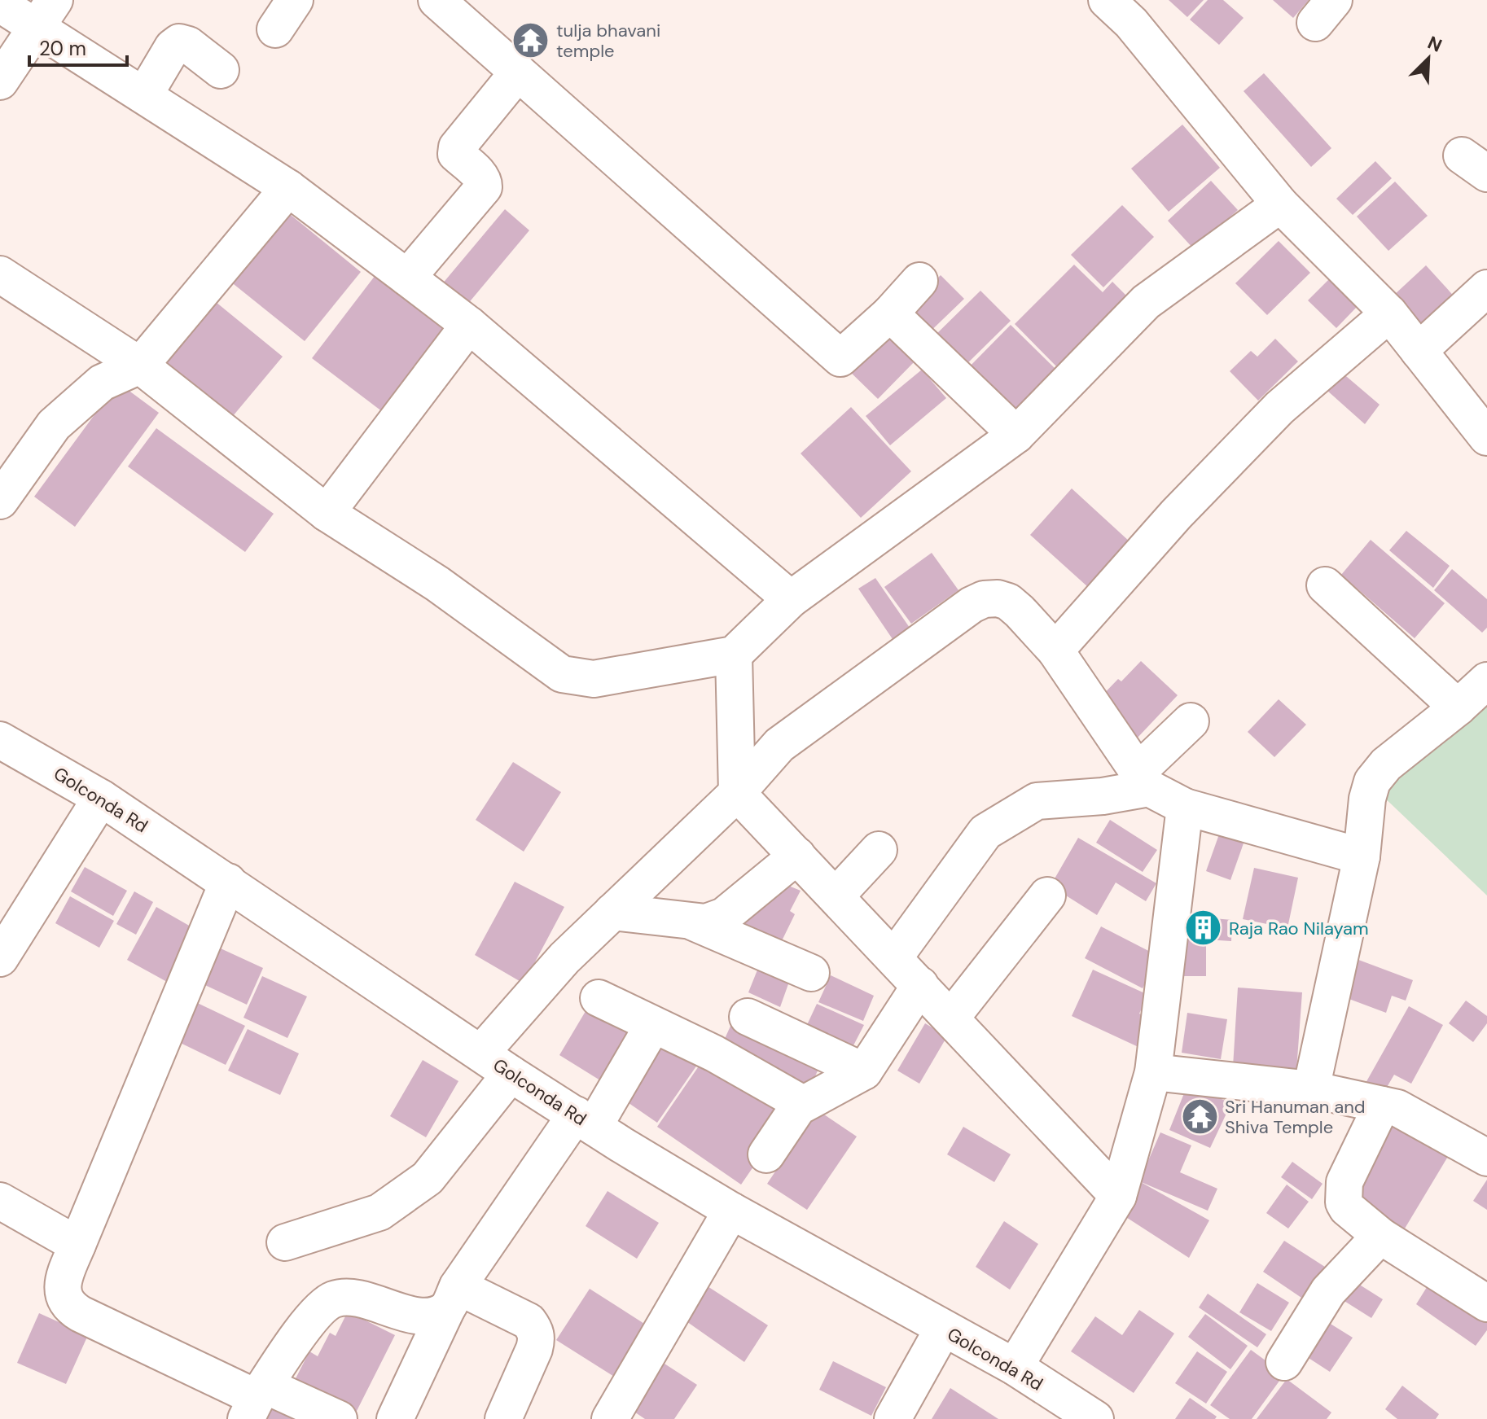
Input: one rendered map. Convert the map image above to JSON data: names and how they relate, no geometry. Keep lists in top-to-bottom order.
{
  "streets": {
    "street": ["Golconda Rd"]
  },
  "places": {
    "temple": ["tulja bhavani temple", "Sri Hanuman and Shiva Temple"],
    "building": ["Raja Rao Nilayam"]
  },
  "scale_bar": "20 m",
  "north": "top right"
}
